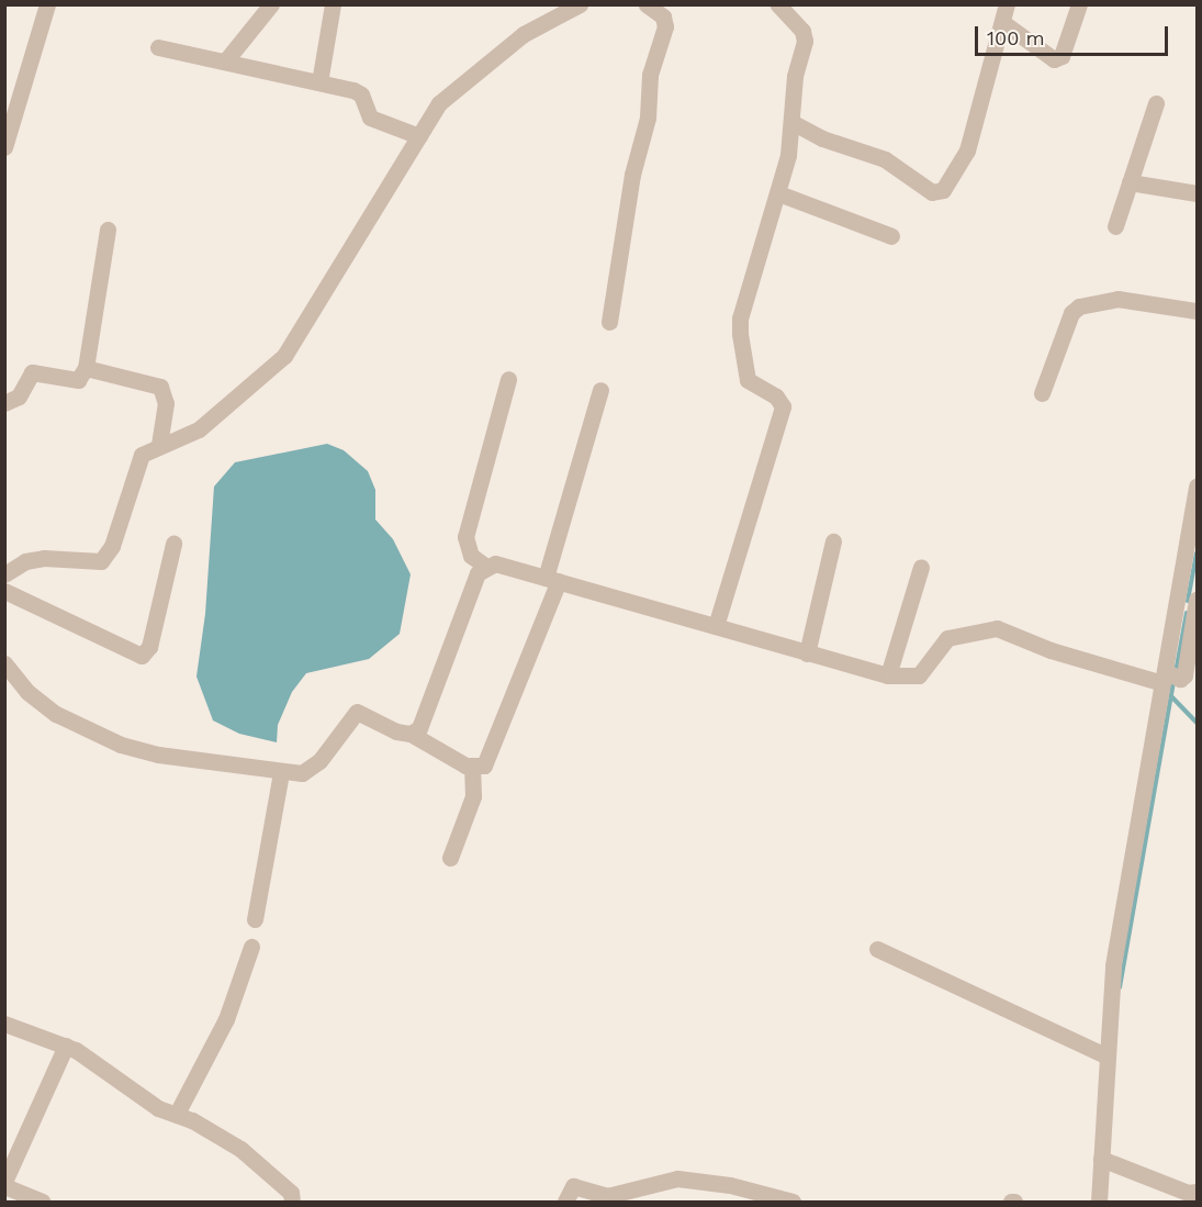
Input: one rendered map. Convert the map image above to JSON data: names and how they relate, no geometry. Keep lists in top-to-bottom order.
{
  "scale_bar": "100 m"
}
